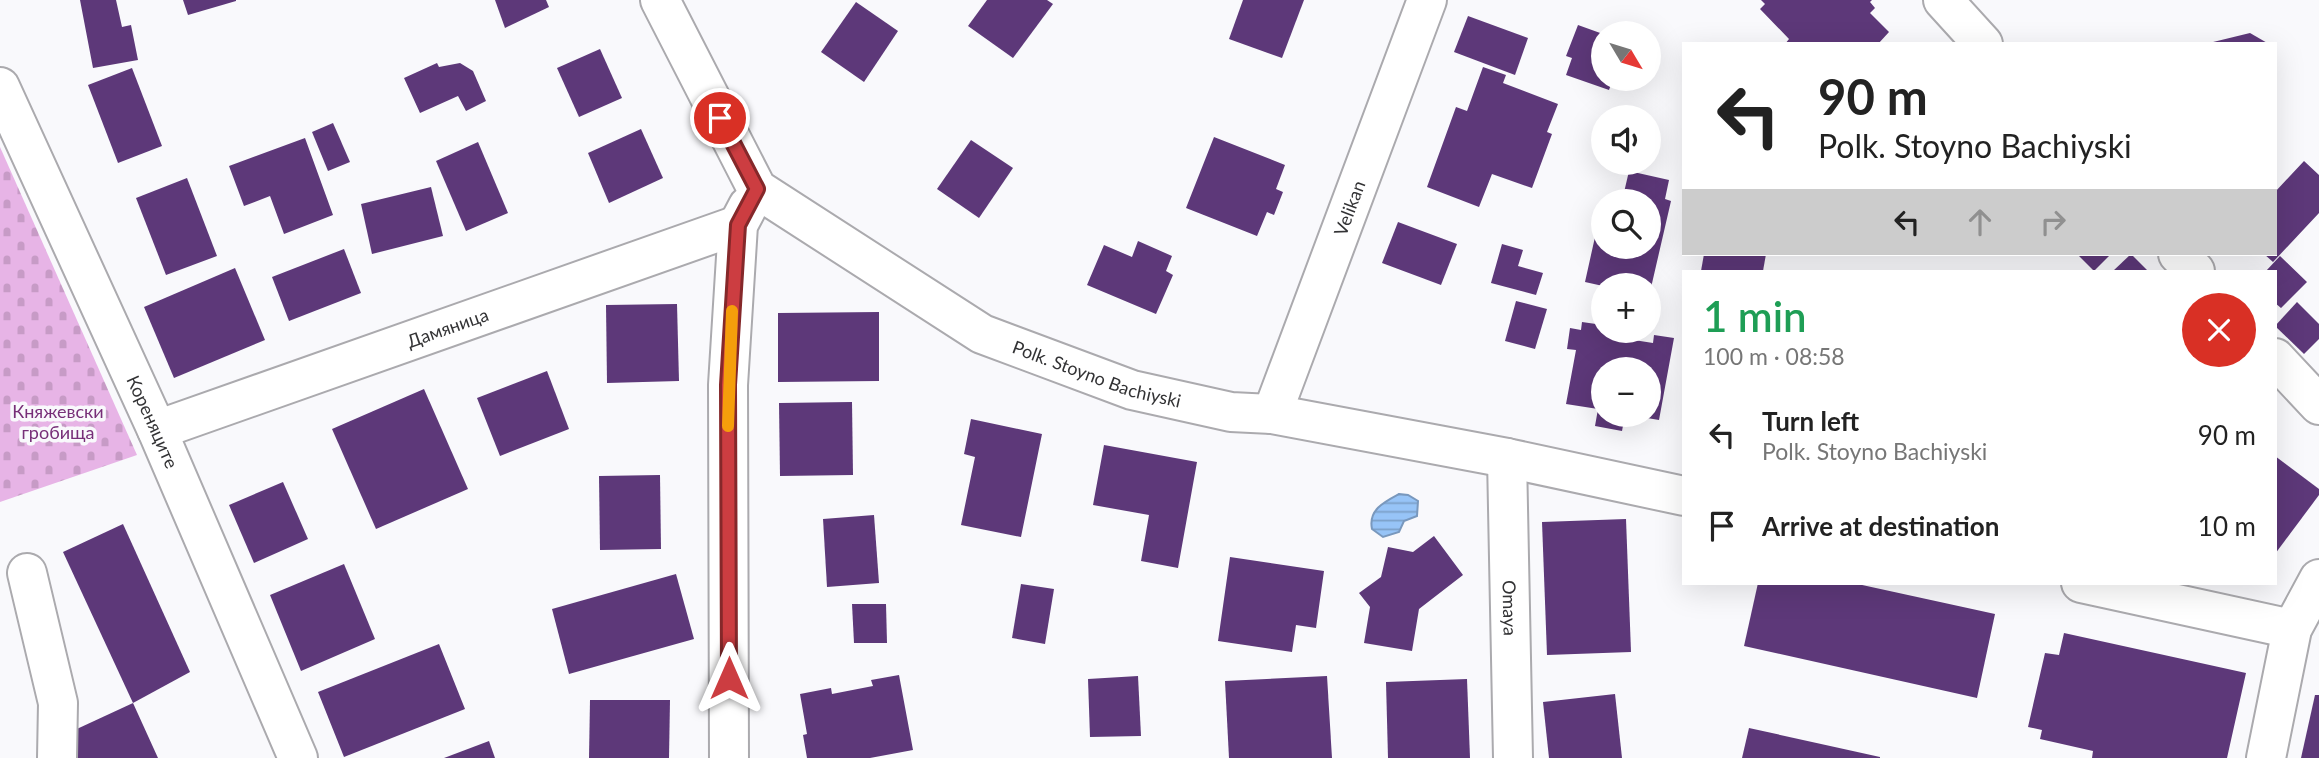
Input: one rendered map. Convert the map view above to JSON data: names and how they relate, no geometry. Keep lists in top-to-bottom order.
{
  "streets": {
    "street": [
      "Velikan",
      "Дамяница",
      "Polk. Stoyno Bachiyski",
      "Кореняците",
      "Omaya"
    ]
  },
  "crossings": [
    ["Velikan", "Polk. Stoyno Bachiyski"],
    ["Дамяница", "Кореняците"],
    ["Polk. Stoyno Bachiyski", "Omaya"]
  ],
  "parks": ["Княжевски гробища"],
  "north": "bottom right",
  "page": {
    "map_buttons": ["+", "−"],
    "turn": ["90 m", "Polk. Stoyno Bachiyski"],
    "heading": ["1 min", "100 m · 08:58"],
    "list": [
      {
        "name": "Turn left",
        "note": "Polk. Stoyno Bachiyski",
        "value": "90 m"
      },
      {
        "name": "Arrive at destination",
        "value": "10 m"
      }
    ]
  }
}
